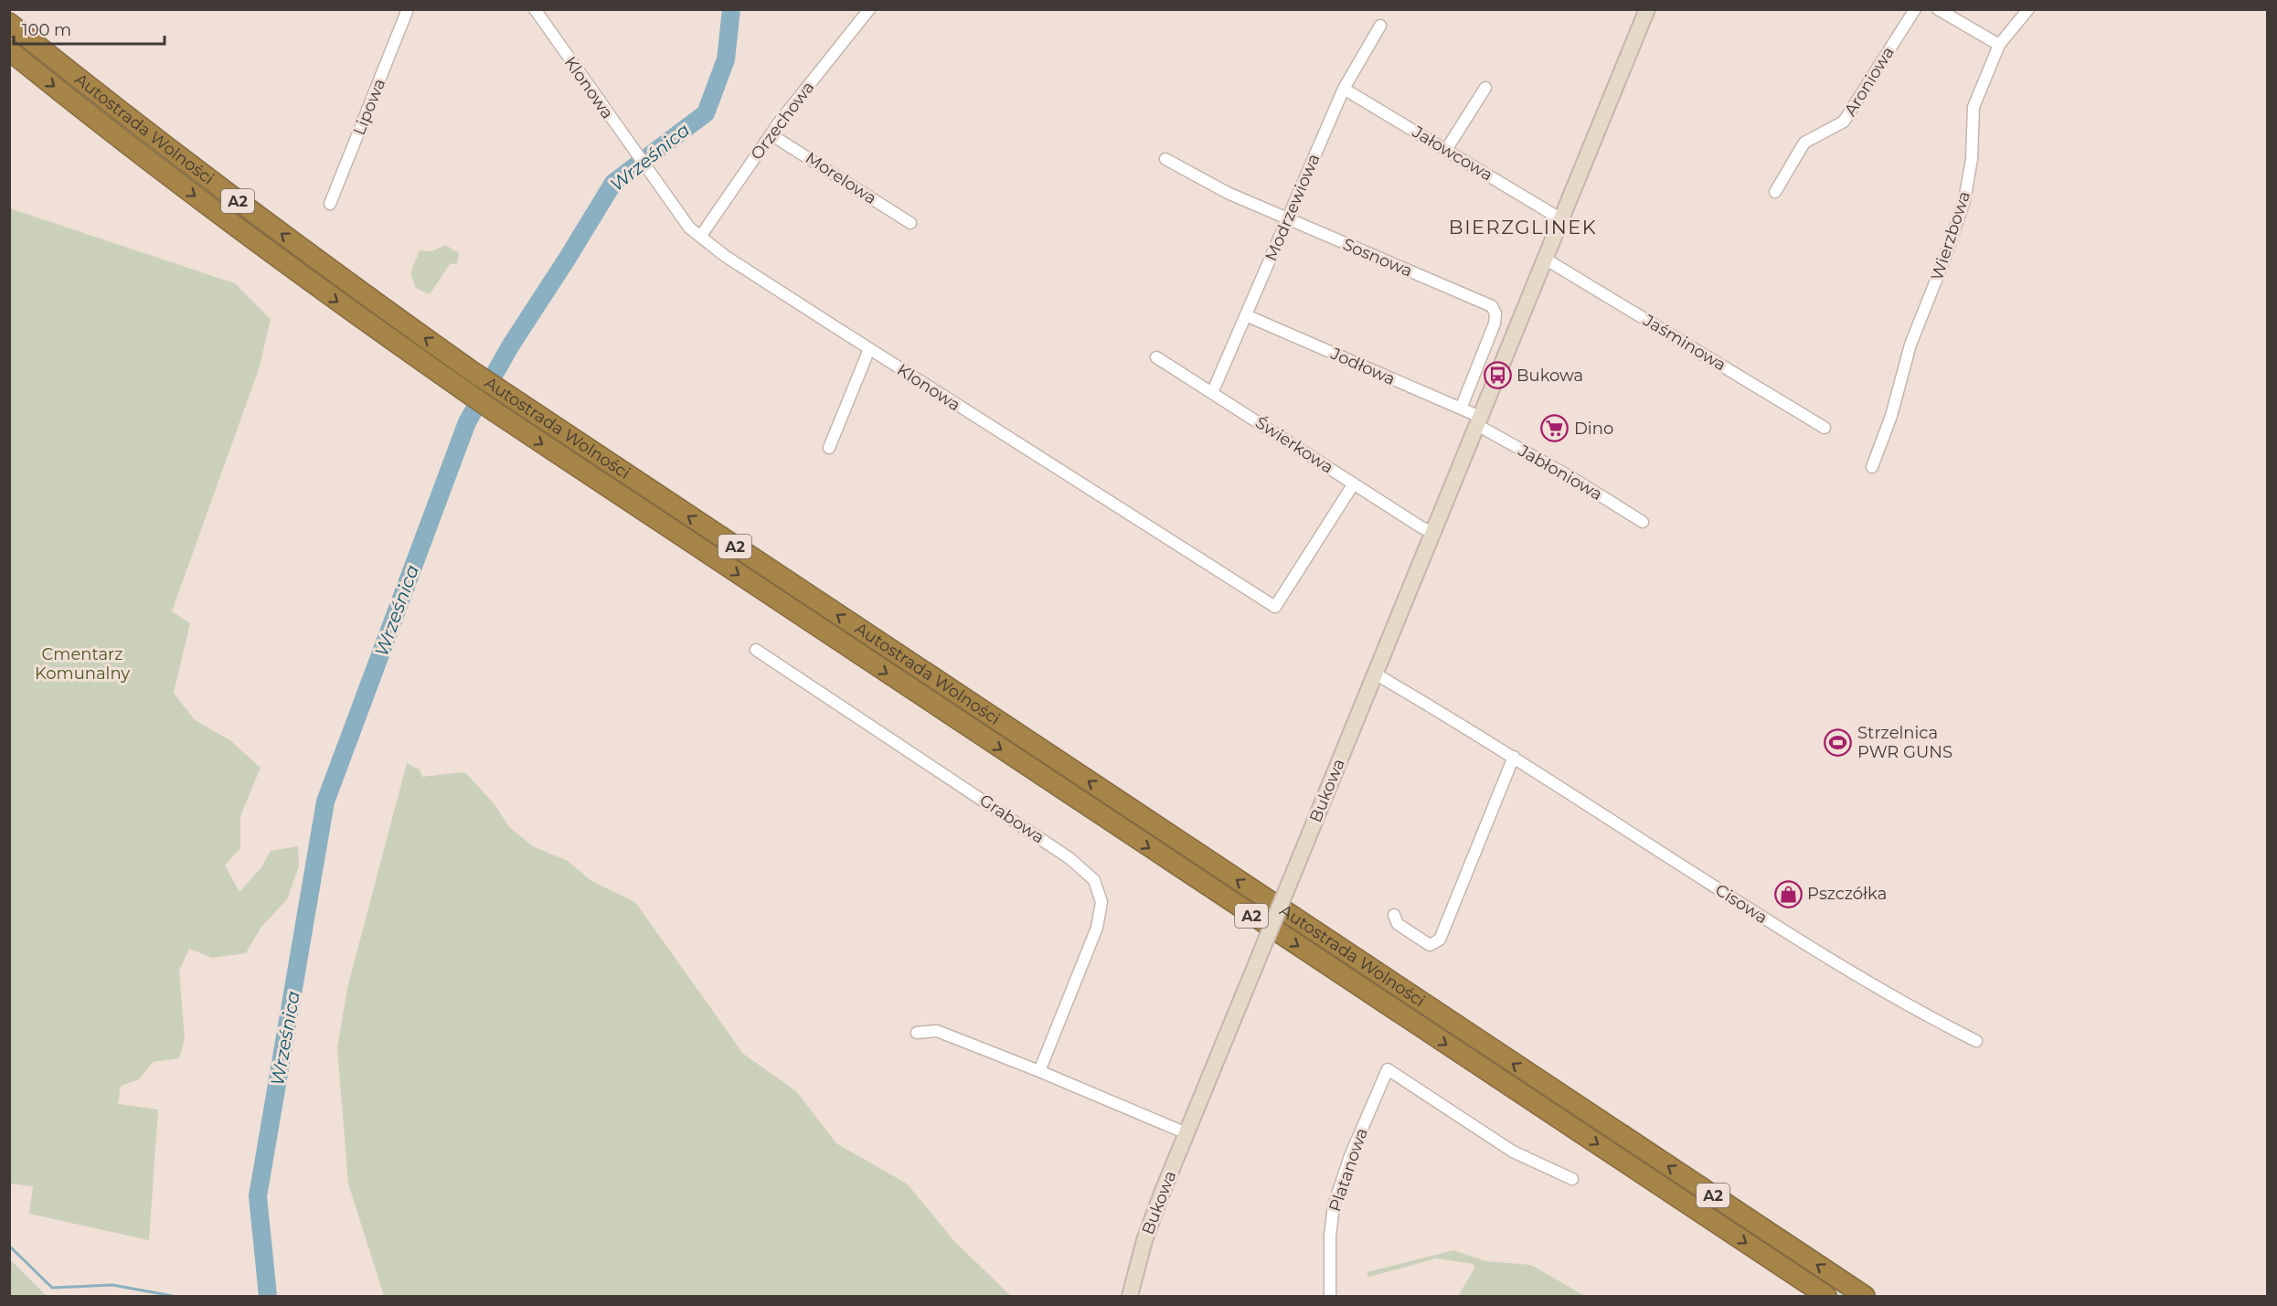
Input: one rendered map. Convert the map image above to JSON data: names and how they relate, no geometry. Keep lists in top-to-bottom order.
{
  "streets": {
    "highway": ["Autostrada Wolności", "A2"],
    "main road": ["Bukowa"],
    "street": [
      "Aroniowa",
      "Klonowa",
      "Lipowa",
      "Orzechowa",
      "Jałowcowa",
      "Morelowa",
      "Modrzewiowa",
      "Wierzbowa",
      "Sosnowa",
      "Jaśminowa",
      "Jodłowa",
      "Świerkowa",
      "Jabłoniowa",
      "Grabowa",
      "Cisowa",
      "Platanowa"
    ]
  },
  "crossings": [
    ["Klonowa", "Orzechowa"],
    ["Klonowa", "Świerkowa"],
    ["Orzechowa", "Morelowa"],
    ["Jałowcowa", "Modrzewiowa"],
    ["Jałowcowa", "Bukowa"],
    ["Modrzewiowa", "Sosnowa"],
    ["Modrzewiowa", "Jodłowa"],
    ["Modrzewiowa", "Świerkowa"],
    ["Sosnowa", "Jodłowa"],
    ["Jaśminowa", "Bukowa"],
    ["Jodłowa", "Jabłoniowa"],
    ["Jodłowa", "Bukowa"],
    ["Świerkowa", "Bukowa"],
    ["Jabłoniowa", "Bukowa"],
    ["Bukowa", "Cisowa"]
  ],
  "districts": ["BIERZGLINEK"],
  "water": ["Wrześnica"],
  "parks": ["Cmentarz Komunalny"],
  "places": {
    "bus stop": ["Bukowa"],
    "supermarket": ["Dino"],
    "sports": ["Strzelnica PWR GUNS"],
    "shop": ["Pszczółka"]
  },
  "scale_bar": "100 m"
}
